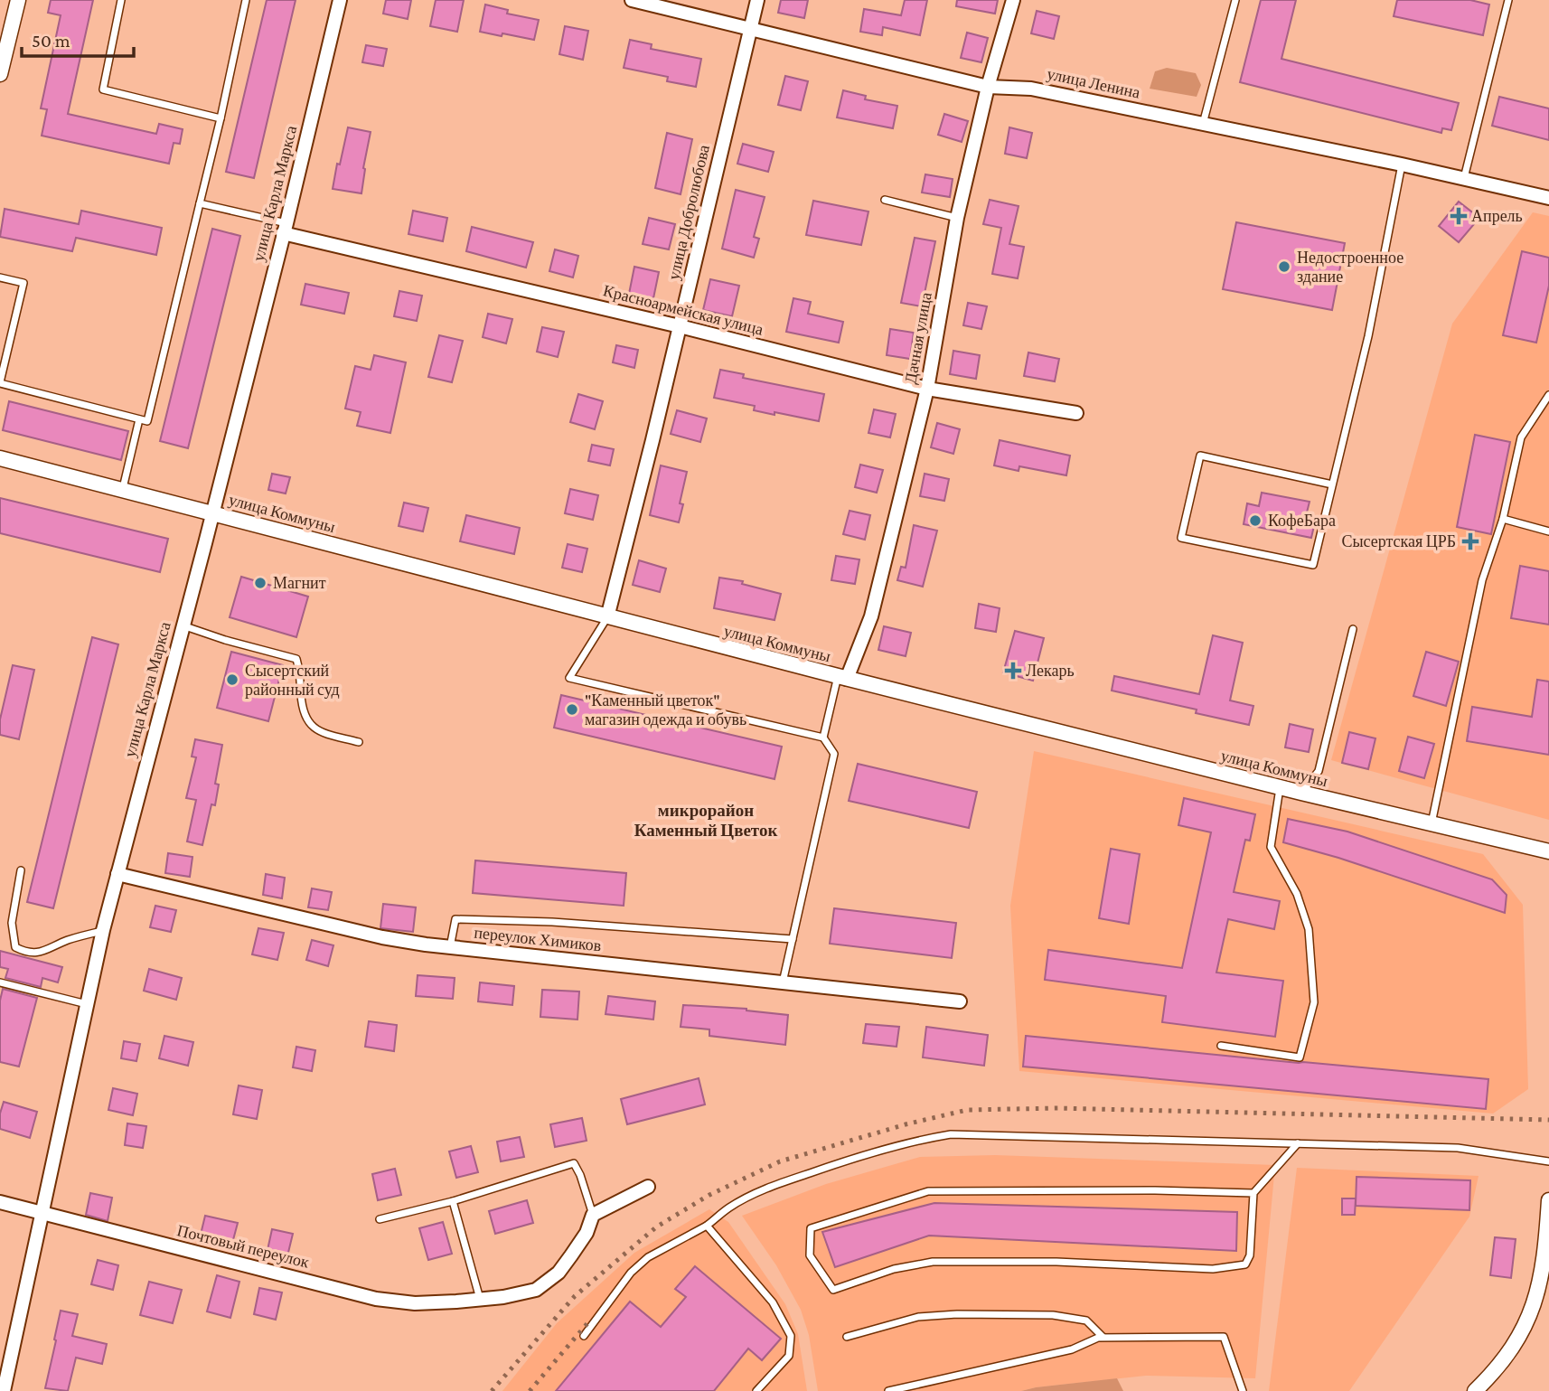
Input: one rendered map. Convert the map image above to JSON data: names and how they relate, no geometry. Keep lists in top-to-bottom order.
{
  "streets": {
    "street": [
      "улица Ленина",
      "улица Карла Маркса",
      "улица Добролюбова",
      "Красноармейская улица",
      "Дачная улица",
      "улица Коммуны",
      "переулок Химиков",
      "Почтовый переулок"
    ]
  },
  "crossings": [
    ["улица Ленина", "улица Добролюбова"],
    ["улица Ленина", "Дачная улица"],
    ["улица Карла Маркса", "Красноармейская улица"],
    ["улица Карла Маркса", "улица Коммуны"],
    ["улица Карла Маркса", "переулок Химиков"],
    ["улица Карла Маркса", "Почтовый переулок"],
    ["улица Добролюбова", "Красноармейская улица"],
    ["улица Добролюбова", "улица Коммуны"],
    ["Красноармейская улица", "Дачная улица"],
    ["Дачная улица", "улица Коммуны"]
  ],
  "districts": ["микрорайон Каменный Цветок"],
  "places": {
    "health": ["Апрель", "Сысертская ЦРБ", "Лекарь"],
    "other": [
      "Недостроенное здание",
      "КофеБара",
      "Магнит",
      "Сысертский районный суд",
      "\"Каменный цветок\" магазин одежда и обувь"
    ]
  },
  "scale_bar": "50 m"
}
